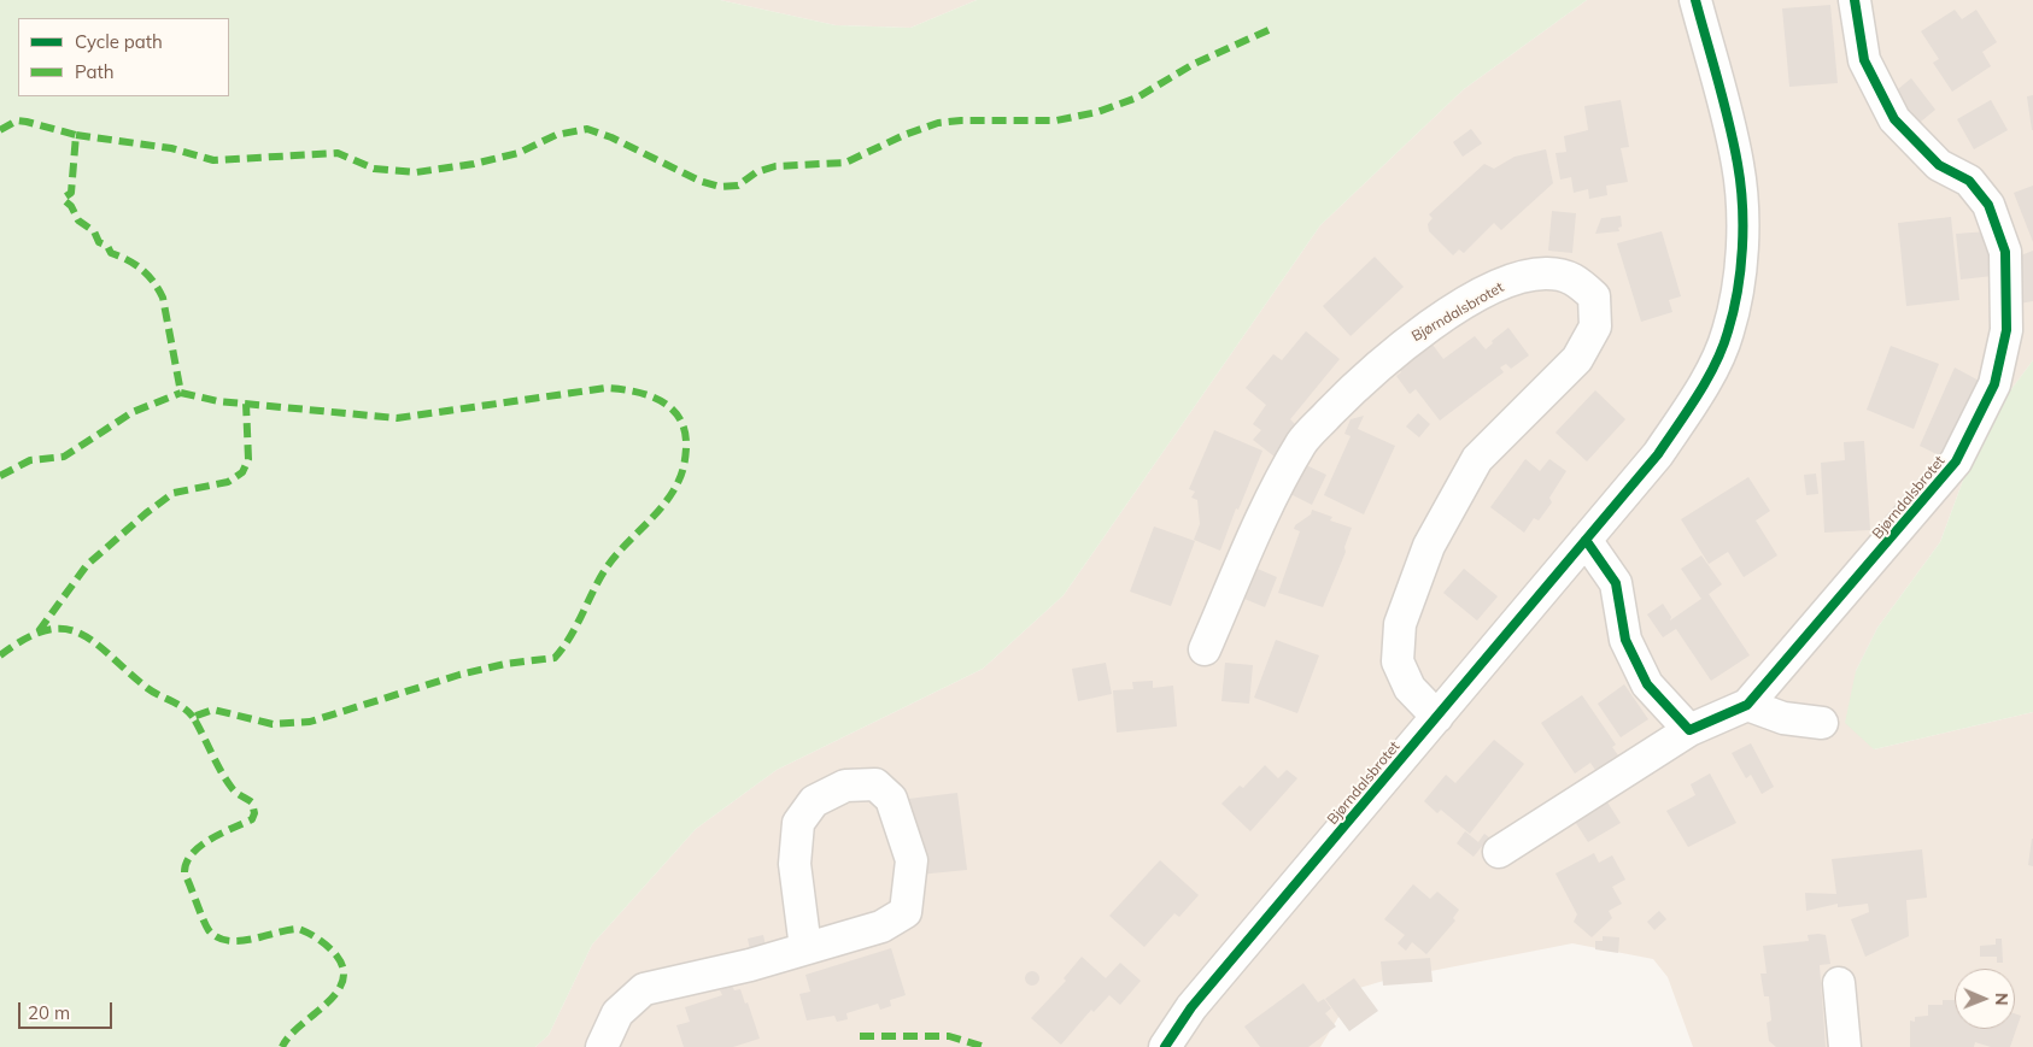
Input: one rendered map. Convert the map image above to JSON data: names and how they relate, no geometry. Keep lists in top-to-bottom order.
{
  "streets": {
    "street": ["Bjørndalsbrotet"]
  },
  "legend": ["Cycle path", "Path"],
  "scale_bar": "20 m",
  "north": "right"
}
